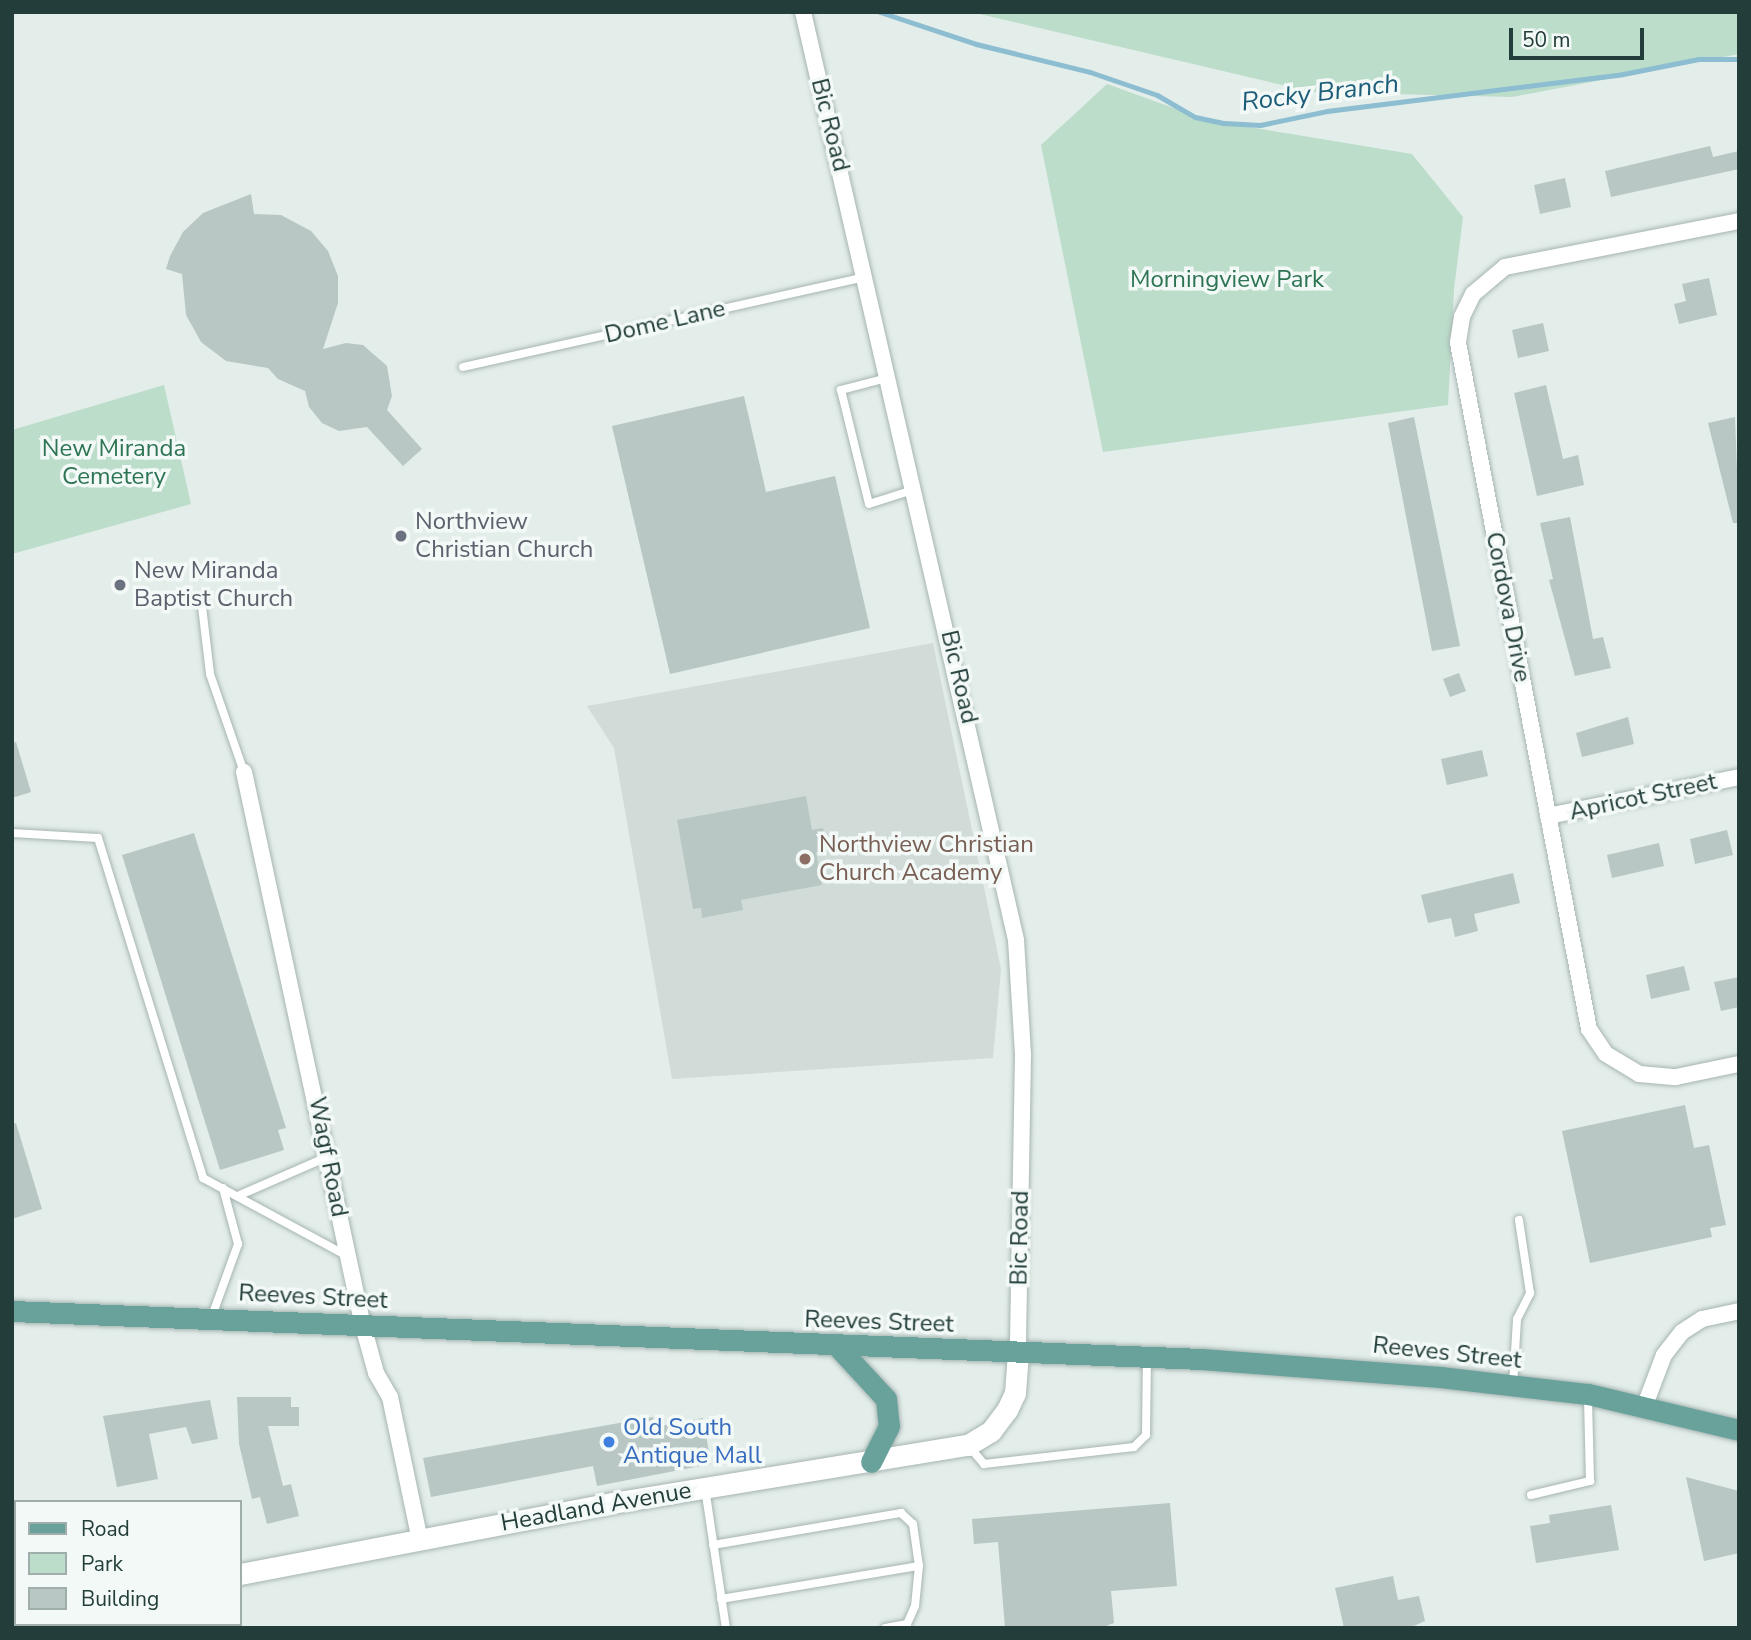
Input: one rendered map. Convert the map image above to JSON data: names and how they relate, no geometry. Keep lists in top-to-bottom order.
{
  "streets": {
    "main road": ["Reeves Street", "Headland Avenue"],
    "street": [
      "Bic Road",
      "Cordova Drive",
      "Apricot Street",
      "Wagf Road"
    ],
    "lane": ["Dome Lane"]
  },
  "crossings": [
    ["Bic Road", "Dome Lane"],
    ["Bic Road", "Reeves Street"],
    ["Bic Road", "Headland Avenue"],
    ["Cordova Drive", "Apricot Street"],
    ["Wagf Road", "Reeves Street"],
    ["Wagf Road", "Headland Avenue"],
    ["Reeves Street", "Headland Avenue"]
  ],
  "water": ["Rocky Branch"],
  "parks": ["Morningview Park", "New Miranda Cemetery"],
  "places": [
    "Northview Christian Church",
    "New Miranda Baptist Church",
    "Northview Christian Church Academy",
    "Old South Antique Mall"
  ],
  "legend": ["Road", "Park", "Building"],
  "scale_bar": "50 m"
}
